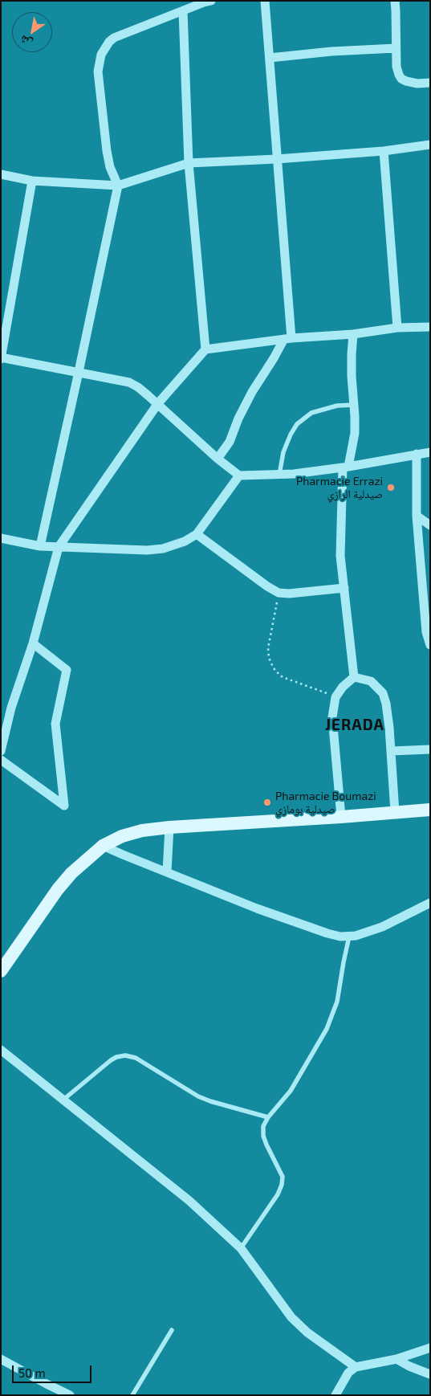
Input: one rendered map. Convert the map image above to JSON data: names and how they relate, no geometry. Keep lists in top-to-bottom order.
{
  "districts": ["JERADA"],
  "places": ["Pharmacie Errazi صيدلية الرازي", "Pharmacie Boumazi صيدلية بومازي"],
  "scale_bar": "50 m",
  "north": "bottom left"
}
